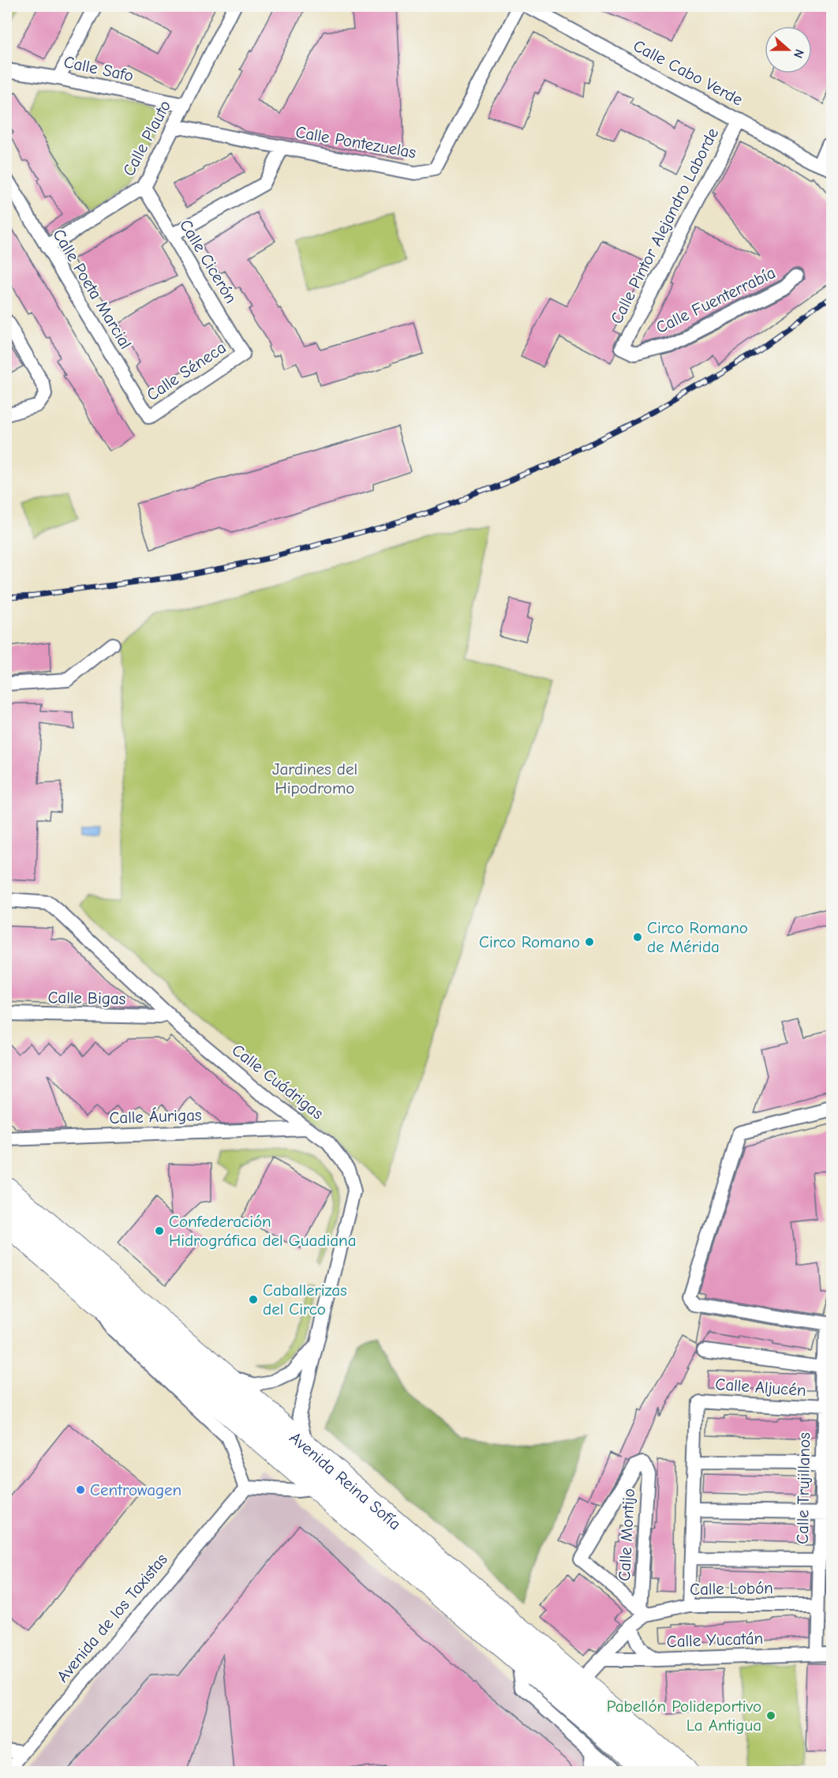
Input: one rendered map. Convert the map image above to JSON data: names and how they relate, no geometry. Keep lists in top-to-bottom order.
{
  "streets": {
    "highway": ["Avenida Reina Sofía"],
    "street": [
      "Calle Safo",
      "Calle Cabo Verde",
      "Calle Plauto",
      "Calle Pontezuelas",
      "Calle Pintor Alejandro Laborde",
      "Calle Cicerón",
      "Calle Poeta Marcial",
      "Calle Fuenterrabía",
      "Calle Séneca",
      "Calle Bigas",
      "Calle Cuádrigas",
      "Calle Áurigas",
      "Calle Aljucén",
      "Calle Trujillanos",
      "Calle Montijo",
      "Calle Lobón",
      "Avenida de los Taxistas",
      "Calle Yucatán"
    ]
  },
  "crossings": [
    ["Calle Safo", "Calle Plauto"],
    ["Calle Cabo Verde", "Calle Pintor Alejandro Laborde"],
    ["Calle Plauto", "Calle Pontezuelas"],
    ["Calle Plauto", "Calle Cicerón"],
    ["Calle Plauto", "Calle Poeta Marcial"],
    ["Calle Pintor Alejandro Laborde", "Calle Fuenterrabía"],
    ["Calle Cicerón", "Calle Séneca"],
    ["Calle Poeta Marcial", "Calle Séneca"],
    ["Calle Bigas", "Calle Cuádrigas"],
    ["Calle Cuádrigas", "Calle Áurigas"],
    ["Calle Cuádrigas", "Avenida Reina Sofía"],
    ["Calle Aljucén", "Calle Trujillanos"],
    ["Avenida Reina Sofía", "Calle Lobón"],
    ["Calle Trujillanos", "Calle Lobón"],
    ["Calle Trujillanos", "Calle Yucatán"],
    ["Calle Montijo", "Calle Lobón"],
    ["Calle Lobón", "Calle Yucatán"]
  ],
  "parks": ["Jardines del Hipodromo"],
  "places": [
    "Circo Romano de Mérida",
    "Circo Romano",
    "Confederación Hidrográfica del Guadiana",
    "Caballerizas del Circo",
    "Centrowagen",
    "Pabellón Polideportivo La Antigua"
  ],
  "north": "right"
}
